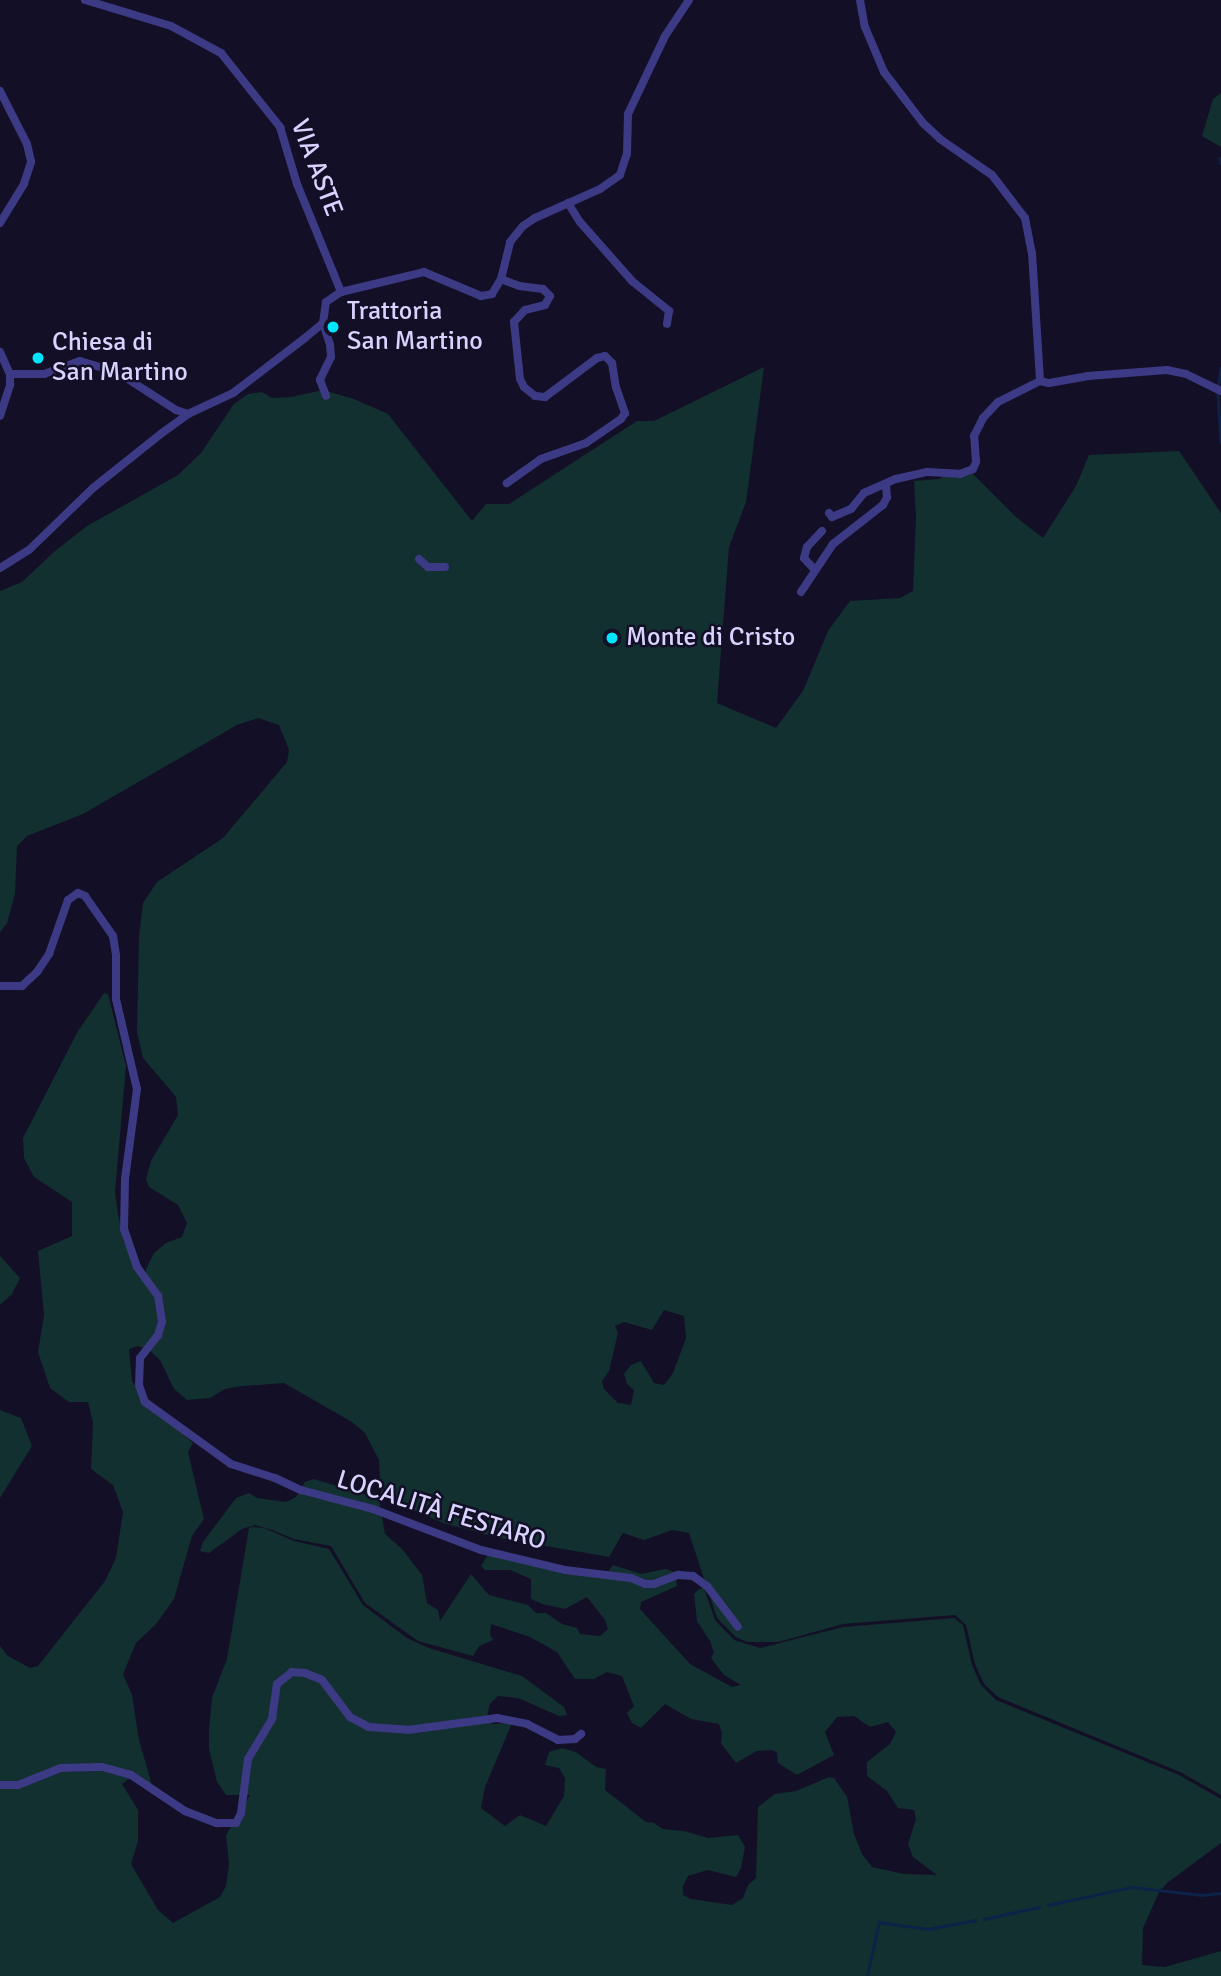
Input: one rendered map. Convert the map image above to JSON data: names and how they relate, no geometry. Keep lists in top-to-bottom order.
{
  "streets": {
    "street": ["VIA ASTE", "LOCALITÀ FESTARO"]
  },
  "places": ["Trattoria San Martino", "Chiesa di San Martino", "Monte di Cristo"]
}
